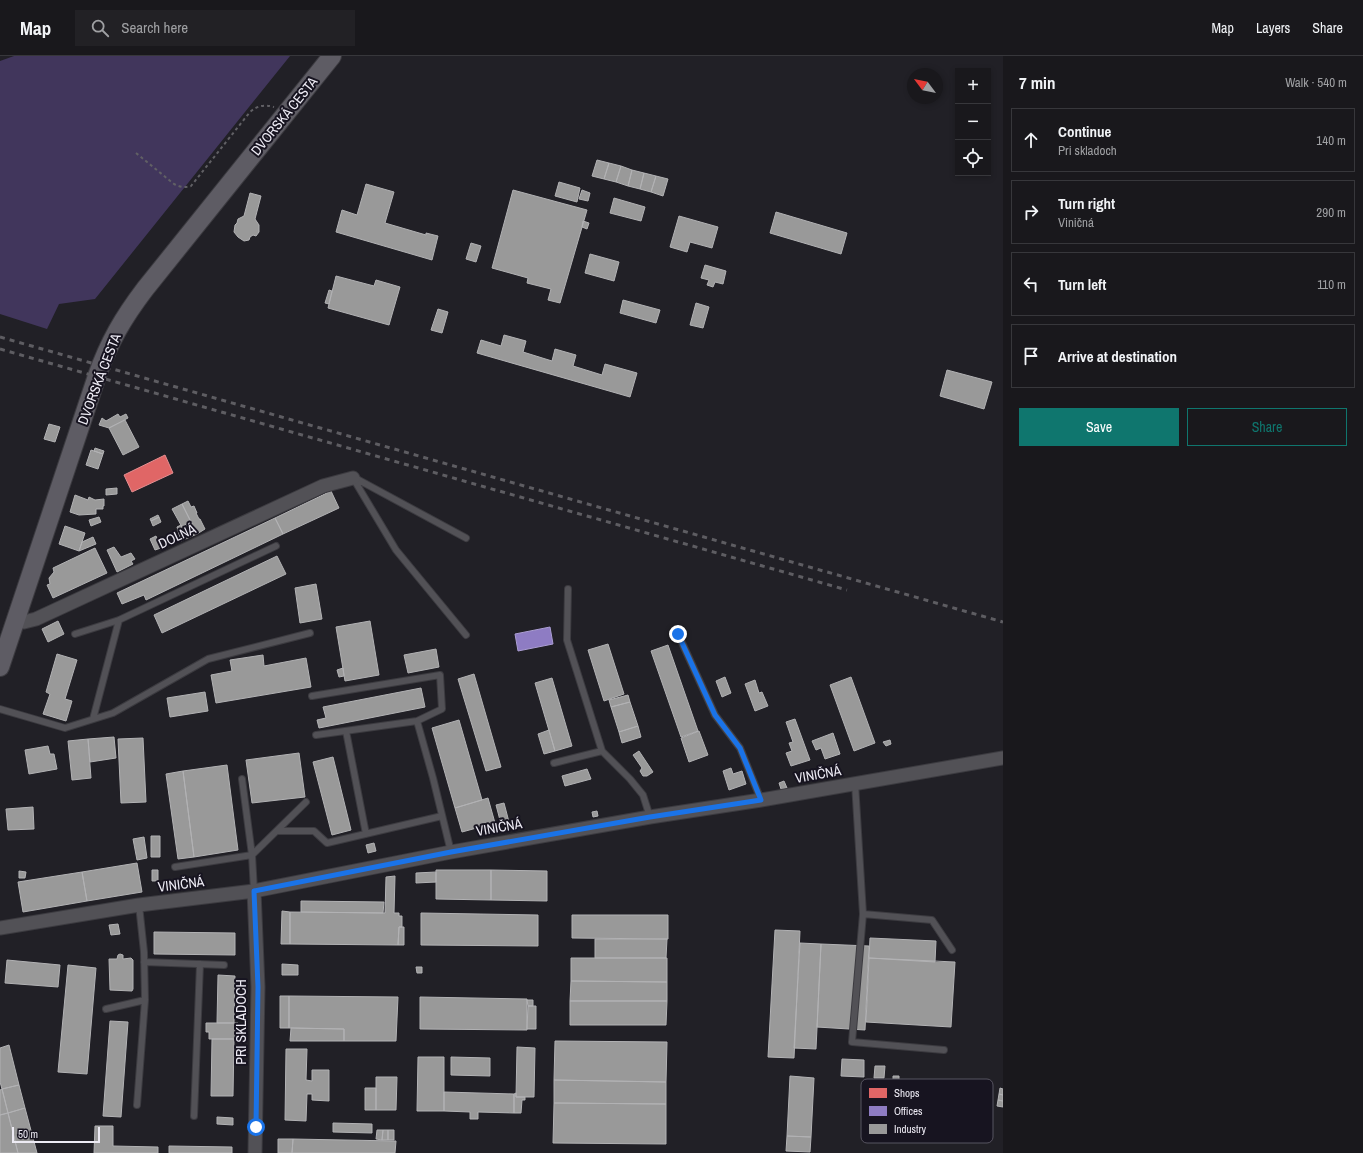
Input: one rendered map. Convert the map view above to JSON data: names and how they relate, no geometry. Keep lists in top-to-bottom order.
{
  "streets": {
    "street": [
      "DVORSKÁ CESTA",
      "DOLNÁ",
      "VINIČNÁ",
      "PRI SKLADOCH"
    ]
  },
  "crossings": [
    ["DVORSKÁ CESTA", "DOLNÁ"],
    ["VINIČNÁ", "PRI SKLADOCH"]
  ],
  "legend": ["Shops", "Offices", "Industry"],
  "scale_bar": "50 m",
  "north": "top left",
  "page": {
    "header": "Map",
    "search": "Search here",
    "nav": ["Map", "Layers", "Share"],
    "heading": ["7 min", "Walk · 540 m"],
    "map_buttons": ["+", "−"],
    "list": [
      ["Continue", "Pri skladoch", "140 m"],
      ["Turn right", "Viničná", "290 m"],
      ["Turn left", "110 m"],
      "Arrive at destination"
    ],
    "buttons": ["Save", "Share"],
    "scale": "50 m"
  }
}
